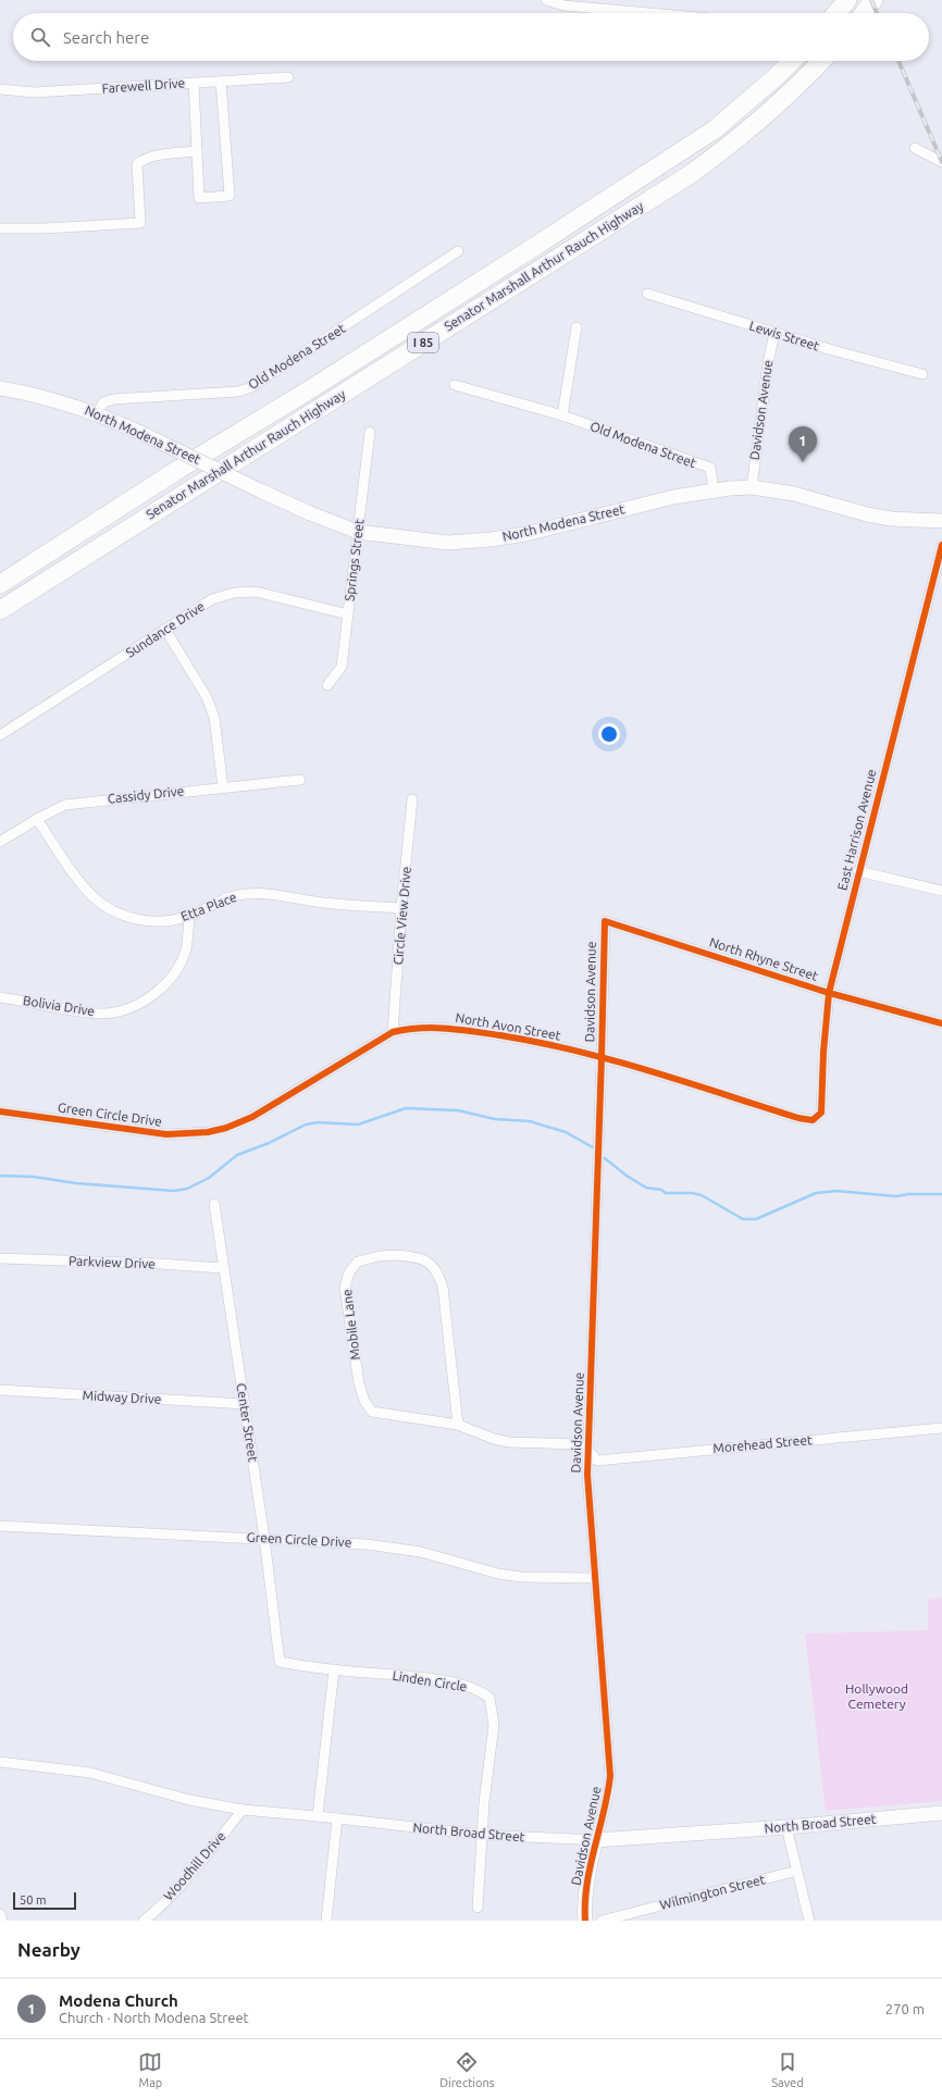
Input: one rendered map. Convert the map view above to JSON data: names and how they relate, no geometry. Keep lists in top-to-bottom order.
{
  "streets": {
    "highway": ["Senator Marshall Arthur Rauch Highway", "I 85"],
    "street": [
      "Farewell Drive",
      "Lewis Street",
      "Old Modena Street",
      "Davidson Avenue",
      "North Modena Street",
      "Springs Street",
      "Sundance Drive",
      "Cassidy Drive",
      "East Harrison Avenue",
      "Etta Place",
      "Circle View Drive",
      "North Rhyne Street",
      "Bolivia Drive",
      "North Avon Street",
      "Green Circle Drive",
      "Parkview Drive",
      "Mobile Lane",
      "Midway Drive",
      "Center Street",
      "Morehead Street",
      "Linden Circle",
      "North Broad Street",
      "Woodhill Drive",
      "Wilmington Street"
    ]
  },
  "crossings": [
    ["Lewis Street", "Davidson Avenue"],
    ["Old Modena Street", "North Modena Street"],
    ["Davidson Avenue", "North Modena Street"],
    ["Davidson Avenue", "North Rhyne Street"],
    ["Davidson Avenue", "North Avon Street"],
    ["Davidson Avenue", "Green Circle Drive"],
    ["Davidson Avenue", "Mobile Lane"],
    ["Davidson Avenue", "Morehead Street"],
    ["Davidson Avenue", "North Broad Street"],
    ["North Modena Street", "Springs Street"],
    ["Springs Street", "Sundance Drive"],
    ["Cassidy Drive", "Etta Place"],
    ["East Harrison Avenue", "North Rhyne Street"],
    ["East Harrison Avenue", "North Avon Street"],
    ["Etta Place", "Circle View Drive"],
    ["Etta Place", "Bolivia Drive"],
    ["Circle View Drive", "North Avon Street"],
    ["North Avon Street", "Green Circle Drive"],
    ["Green Circle Drive", "Center Street"],
    ["Parkview Drive", "Center Street"],
    ["Mobile Lane", "Morehead Street"],
    ["Midway Drive", "Center Street"],
    ["Center Street", "Linden Circle"],
    ["Linden Circle", "North Broad Street"],
    ["North Broad Street", "Woodhill Drive"]
  ],
  "parks": ["Hollywood Cemetery"],
  "scale_bar": "50 m",
  "page": {
    "search": "Search here",
    "pins": "1",
    "scale": "50 m",
    "heading": "Nearby",
    "list": [
      {
        "mark": "1",
        "name": "Modena Church",
        "note": "Church · North Modena Street",
        "value": "270 m"
      }
    ],
    "nav": ["Map", "Directions", "Saved"]
  }
}
